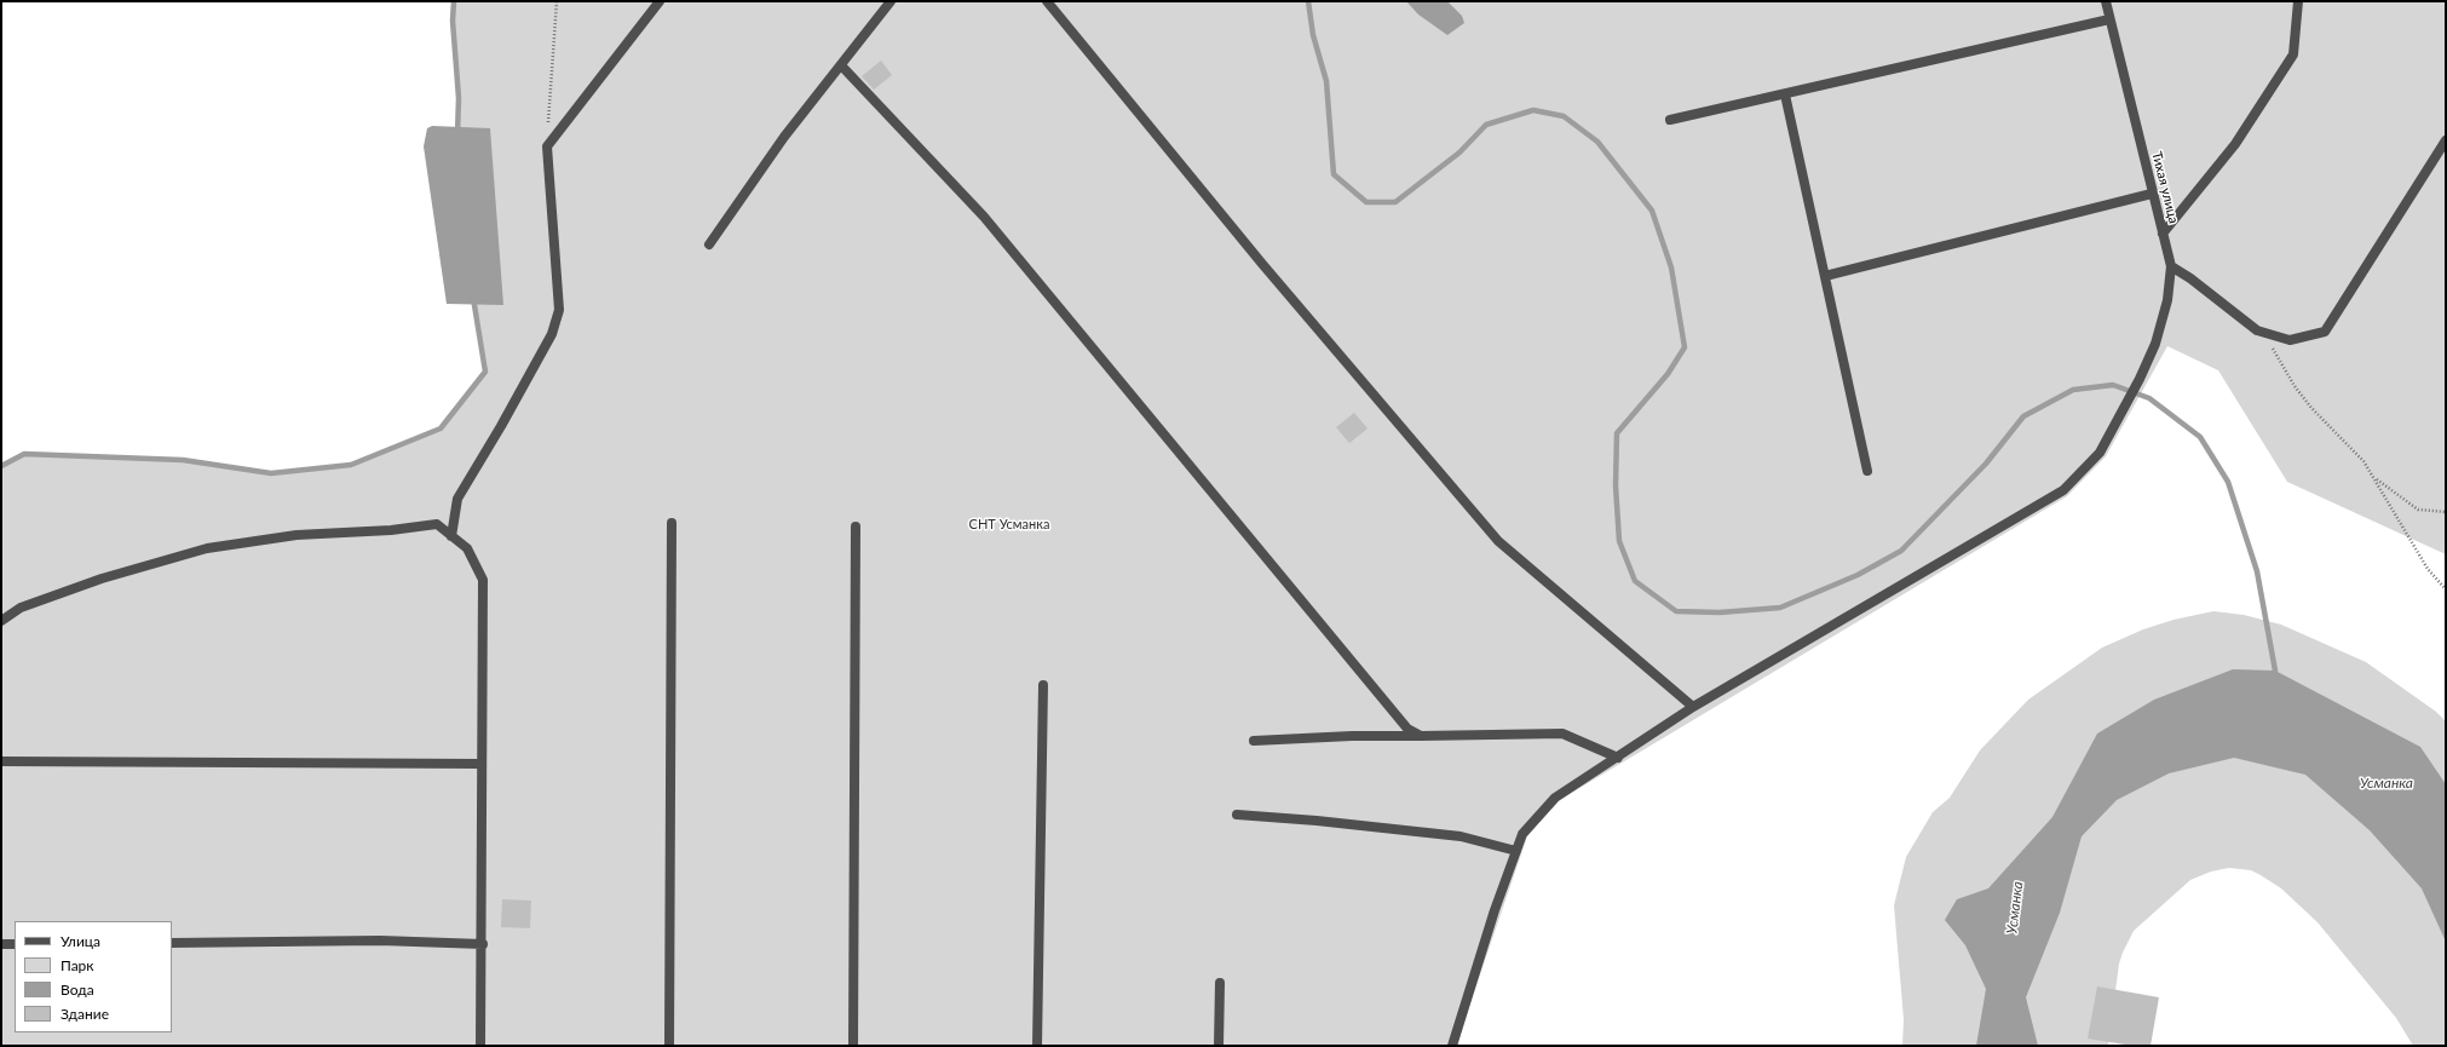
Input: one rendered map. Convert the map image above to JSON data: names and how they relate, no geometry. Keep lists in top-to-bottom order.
{
  "streets": {
    "street": ["Тихая улица"]
  },
  "water": ["Усманка"],
  "parks": ["СНТ Усманка"],
  "legend": [
    "Улица",
    "Парк",
    "Вода",
    "Здание"
  ]
}
